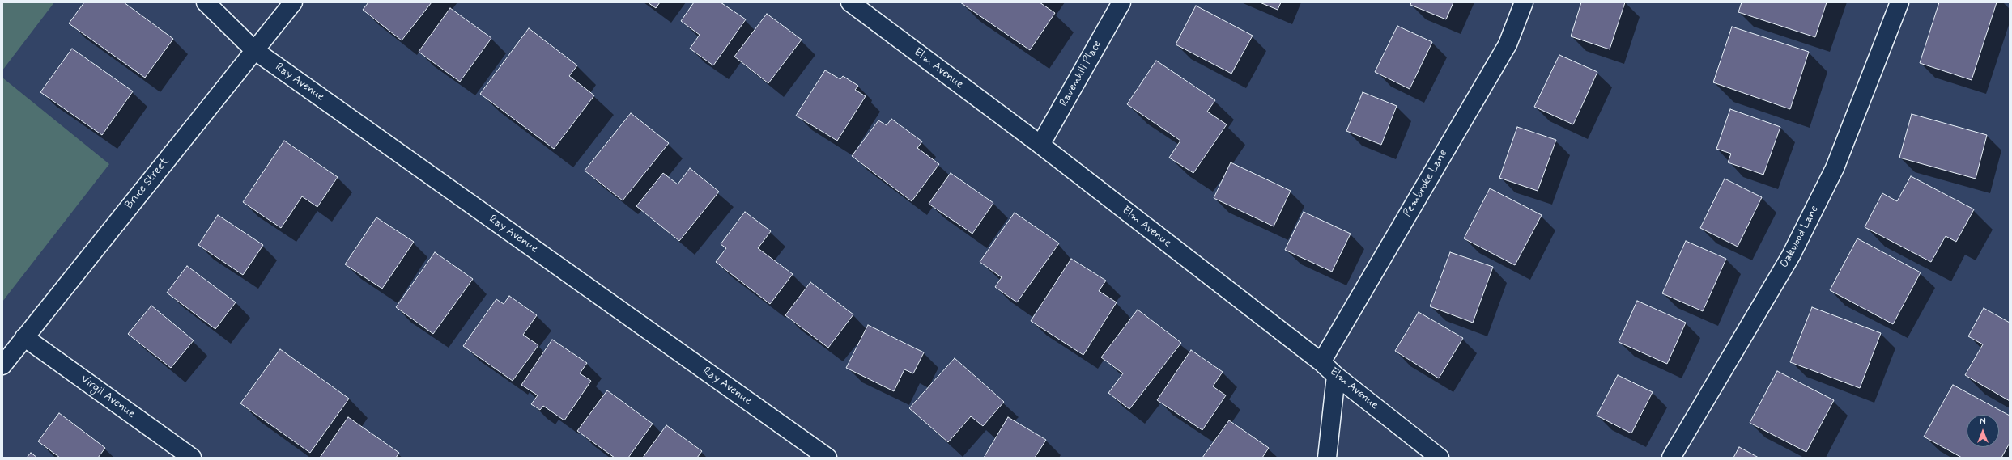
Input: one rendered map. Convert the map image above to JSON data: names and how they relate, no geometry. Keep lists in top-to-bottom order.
{
  "streets": {
    "street": [
      "Elm Avenue",
      "Ravenhill Place",
      "Ray Avenue",
      "Bruce Street",
      "Pembroke Lane",
      "Oakwood Lane",
      "Virgil Avenue"
    ]
  },
  "crossings": [
    ["Elm Avenue", "Ravenhill Place"],
    ["Elm Avenue", "Pembroke Lane"],
    ["Ray Avenue", "Bruce Street"],
    ["Bruce Street", "Virgil Avenue"]
  ],
  "north": "top"
}
